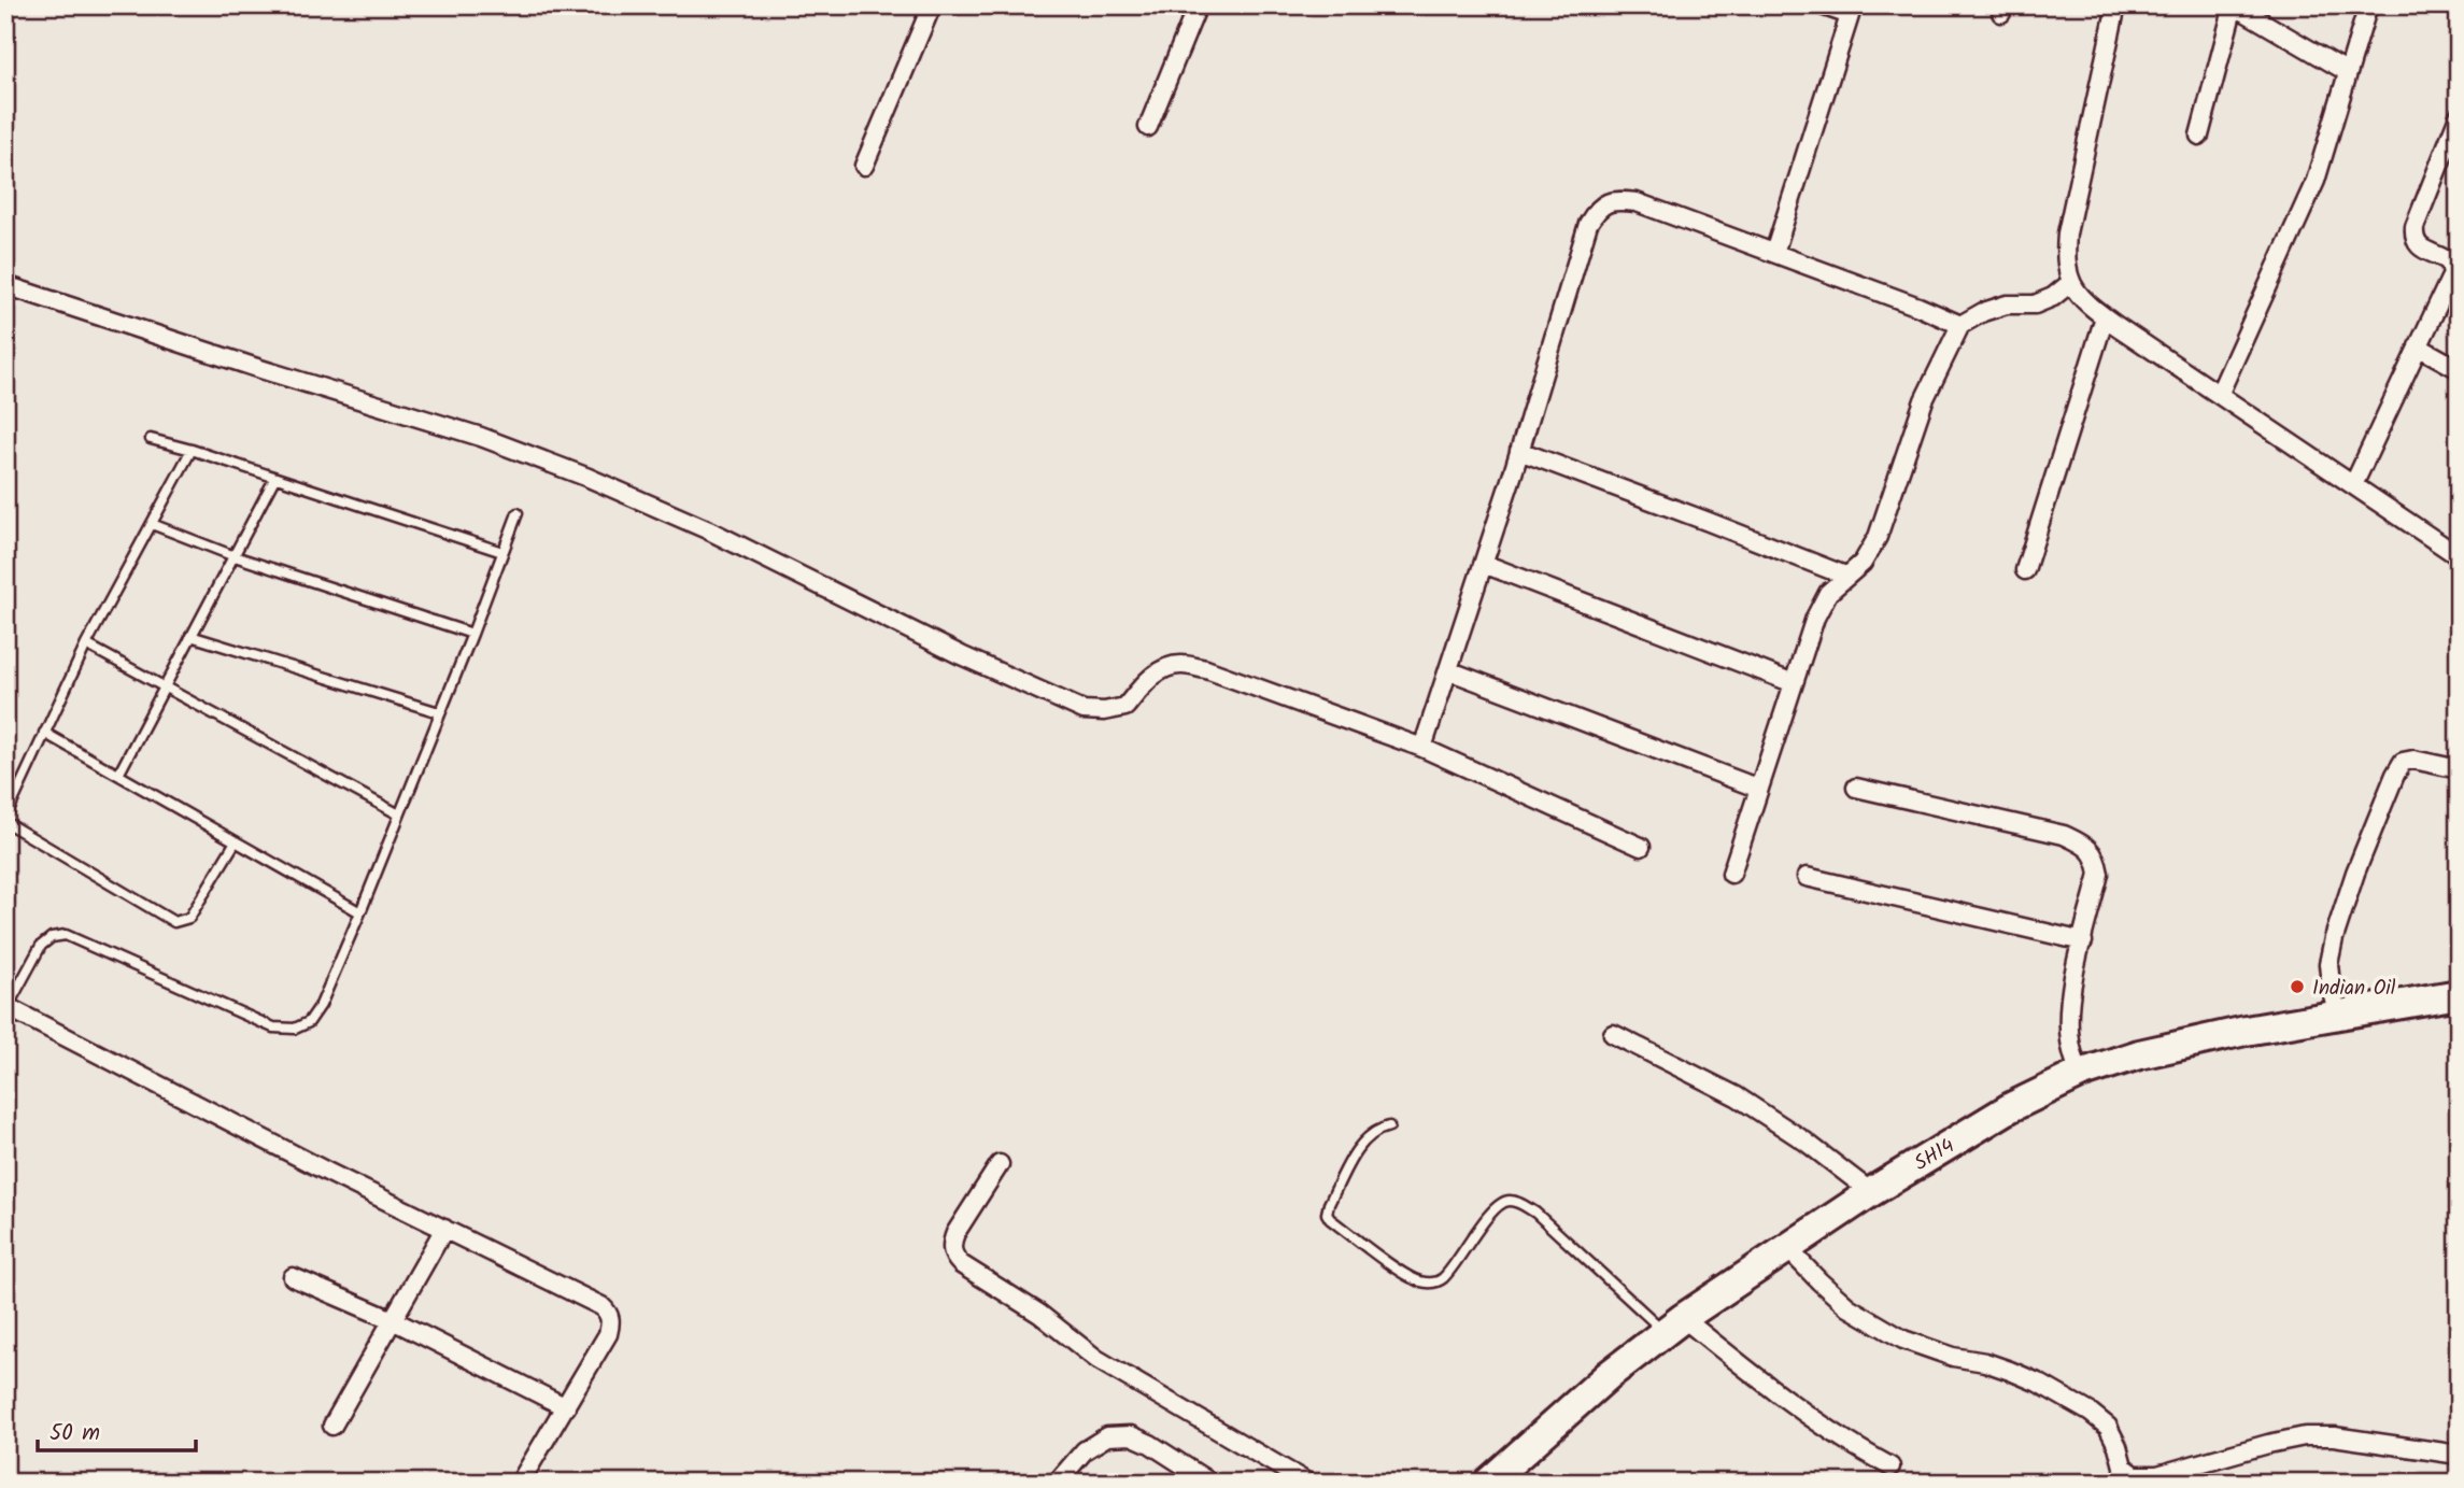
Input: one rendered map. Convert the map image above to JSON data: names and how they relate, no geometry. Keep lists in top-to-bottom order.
{
  "streets": {
    "main road": ["SH14"]
  },
  "places": ["Indian Oil"],
  "scale_bar": "50 m"
}
